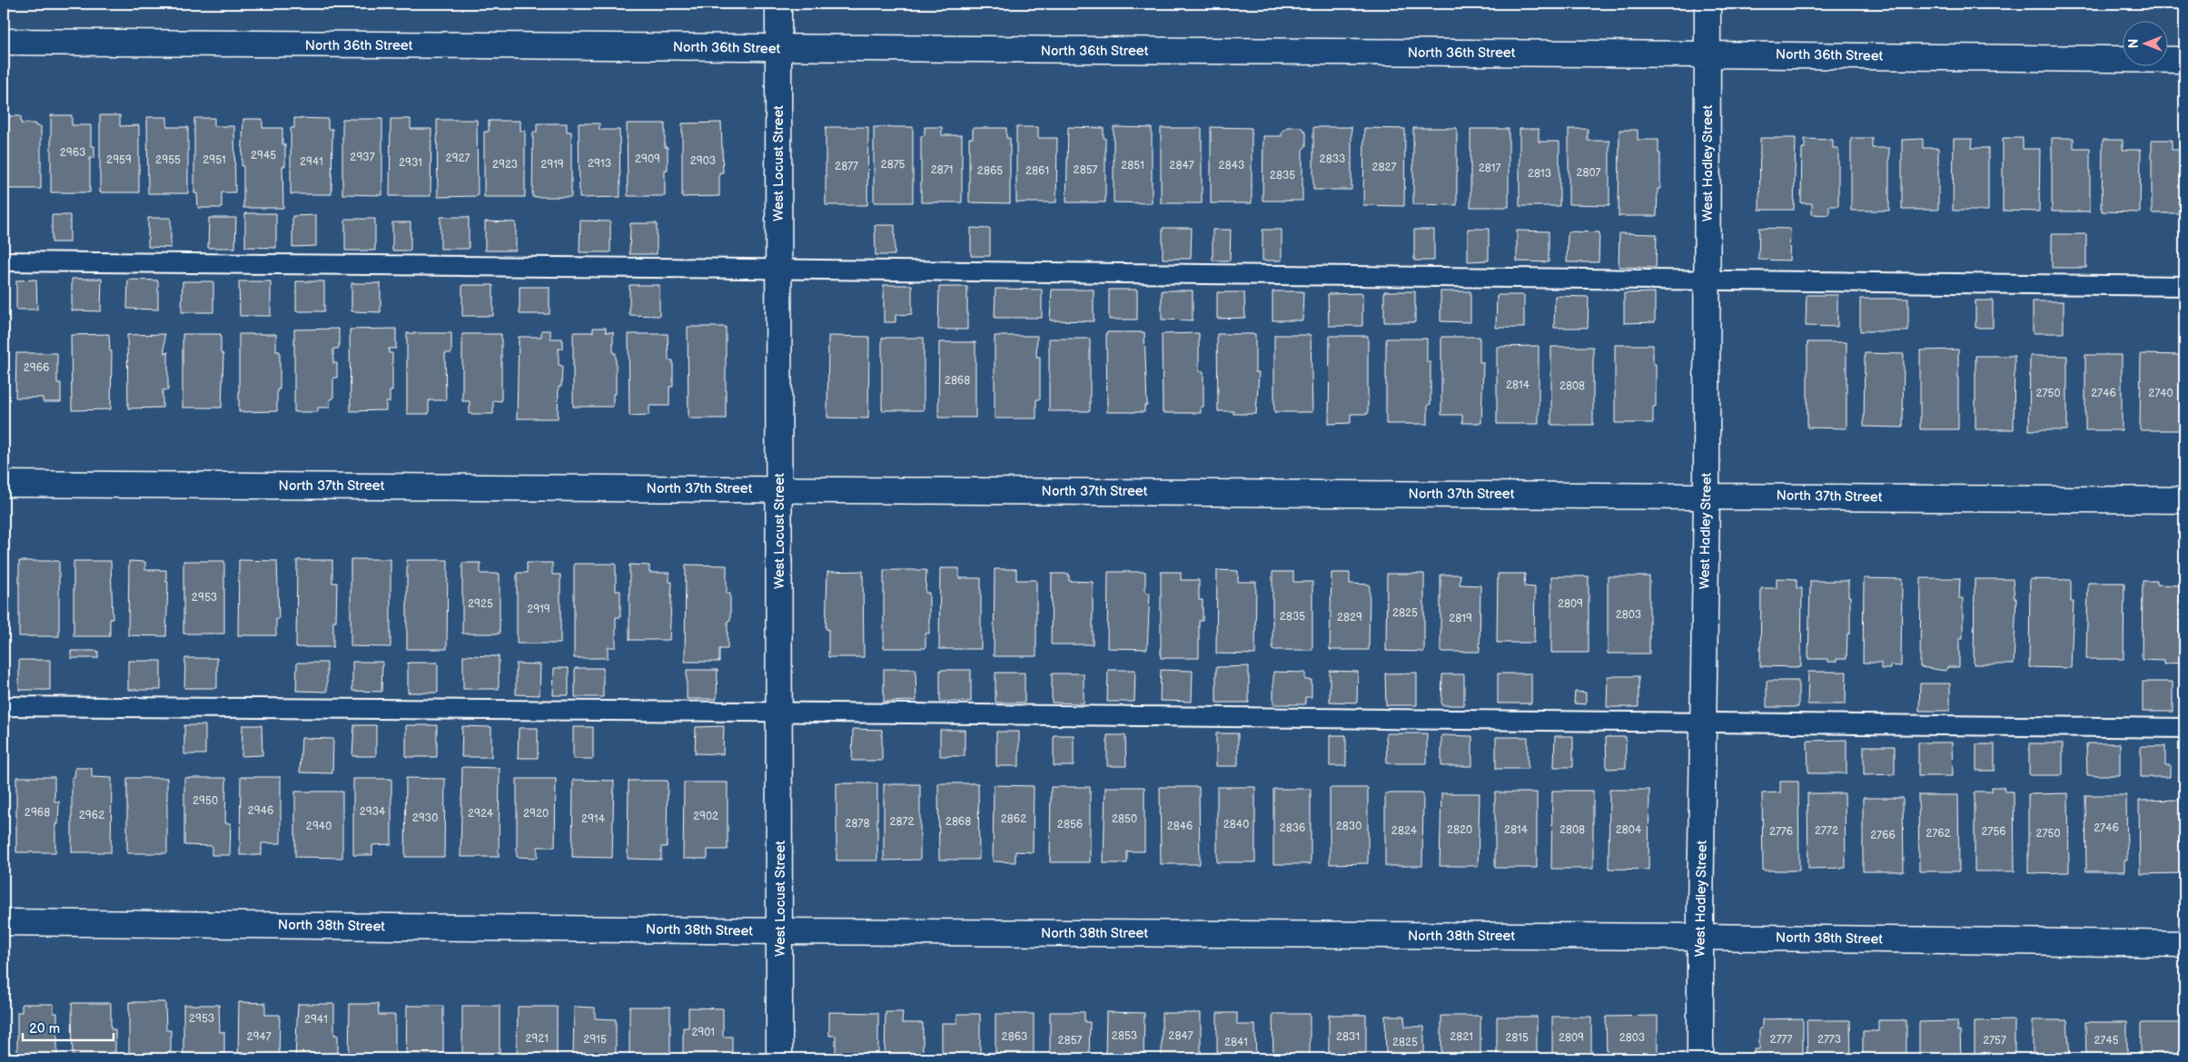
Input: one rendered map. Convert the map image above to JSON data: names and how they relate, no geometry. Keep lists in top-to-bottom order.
{
  "streets": {
    "street": [
      "North 36th Street",
      "West Locust Street",
      "West Hadley Street",
      "North 37th Street",
      "North 38th Street"
    ]
  },
  "crossings": [
    ["North 36th Street", "West Locust Street"],
    ["North 36th Street", "West Hadley Street"],
    ["West Locust Street", "North 37th Street"],
    ["West Locust Street", "North 38th Street"],
    ["West Hadley Street", "North 37th Street"],
    ["West Hadley Street", "North 38th Street"]
  ],
  "house_numbers": [
    "2963",
    "2945",
    "2937",
    "2927",
    "2909",
    "2833",
    "2959",
    "2955",
    "2951",
    "2903",
    "2941",
    "2931",
    "2913",
    "2923",
    "2919",
    "2875",
    "2851",
    "2847",
    "2843",
    "2877",
    "2827",
    "2817",
    "2871",
    "2857",
    "2865",
    "2861",
    "2807",
    "2813",
    "2835",
    "2966",
    "2868",
    "2814",
    "2808",
    "2750",
    "2746",
    "2740",
    "2953",
    "2925",
    "2809",
    "2919",
    "2825",
    "2803",
    "2835",
    "2829",
    "2819",
    "2950",
    "2946",
    "2934",
    "2968",
    "2924",
    "2920",
    "2962",
    "2902",
    "2930",
    "2914",
    "2862",
    "2850",
    "2872",
    "2868",
    "2878",
    "2856",
    "2840",
    "2940",
    "2846",
    "2830",
    "2836",
    "2746",
    "2820",
    "2814",
    "2808",
    "2804",
    "2824",
    "2772",
    "2776",
    "2756",
    "2762",
    "2750",
    "2766",
    "2953",
    "2941",
    "2901",
    "2853",
    "2847",
    "2947",
    "2863",
    "2831",
    "2821",
    "2815",
    "2809",
    "2803",
    "2921",
    "2915",
    "2777",
    "2773",
    "2857",
    "2757",
    "2745",
    "2841",
    "2825"
  ],
  "scale_bar": "20 m",
  "north": "left"
}
